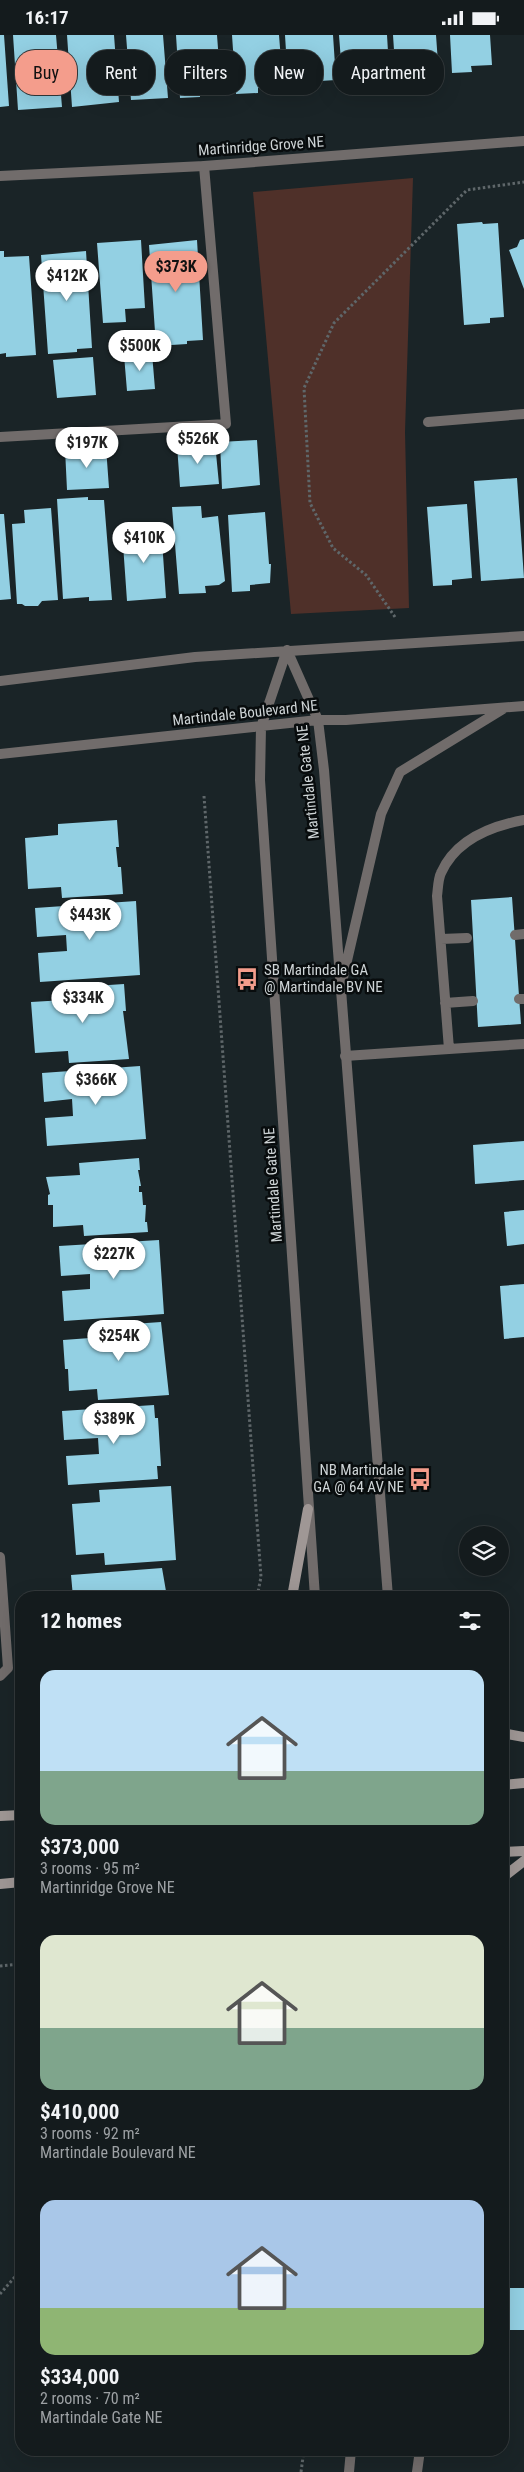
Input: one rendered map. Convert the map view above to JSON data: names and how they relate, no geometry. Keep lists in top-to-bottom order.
{
  "streets": {
    "street": ["Martinridge Grove NE", "Martindale Boulevard NE", "Martindale Gate NE"]
  },
  "crossings": [
    ["Martindale Boulevard NE", "Martindale Gate NE"]
  ],
  "places": {
    "bus stop": ["SB Martindale GA @ Martindale BV NE", "NB Martindale GA @ 64 AV NE"]
  },
  "page": {
    "status": "16:17",
    "chip": [
      "Buy",
      "Rent",
      "Filters",
      "New",
      "Apartment"
    ],
    "price": [
      "$373K",
      "$412K",
      "$500K",
      "$526K",
      "$197K",
      "$410K",
      "$443K",
      "$334K",
      "$366K",
      "$227K",
      "$254K",
      "$389K"
    ],
    "heading": "12 homes",
    "list": [
      {
        "name": "$373,000",
        "note": "3 rooms · 95 m² · Martinridge Grove NE"
      },
      {
        "name": "$410,000",
        "note": "3 rooms · 92 m² · Martindale Boulevard NE"
      },
      {
        "name": "$334,000",
        "note": "2 rooms · 70 m² · Martindale Gate NE"
      }
    ]
  }
}
